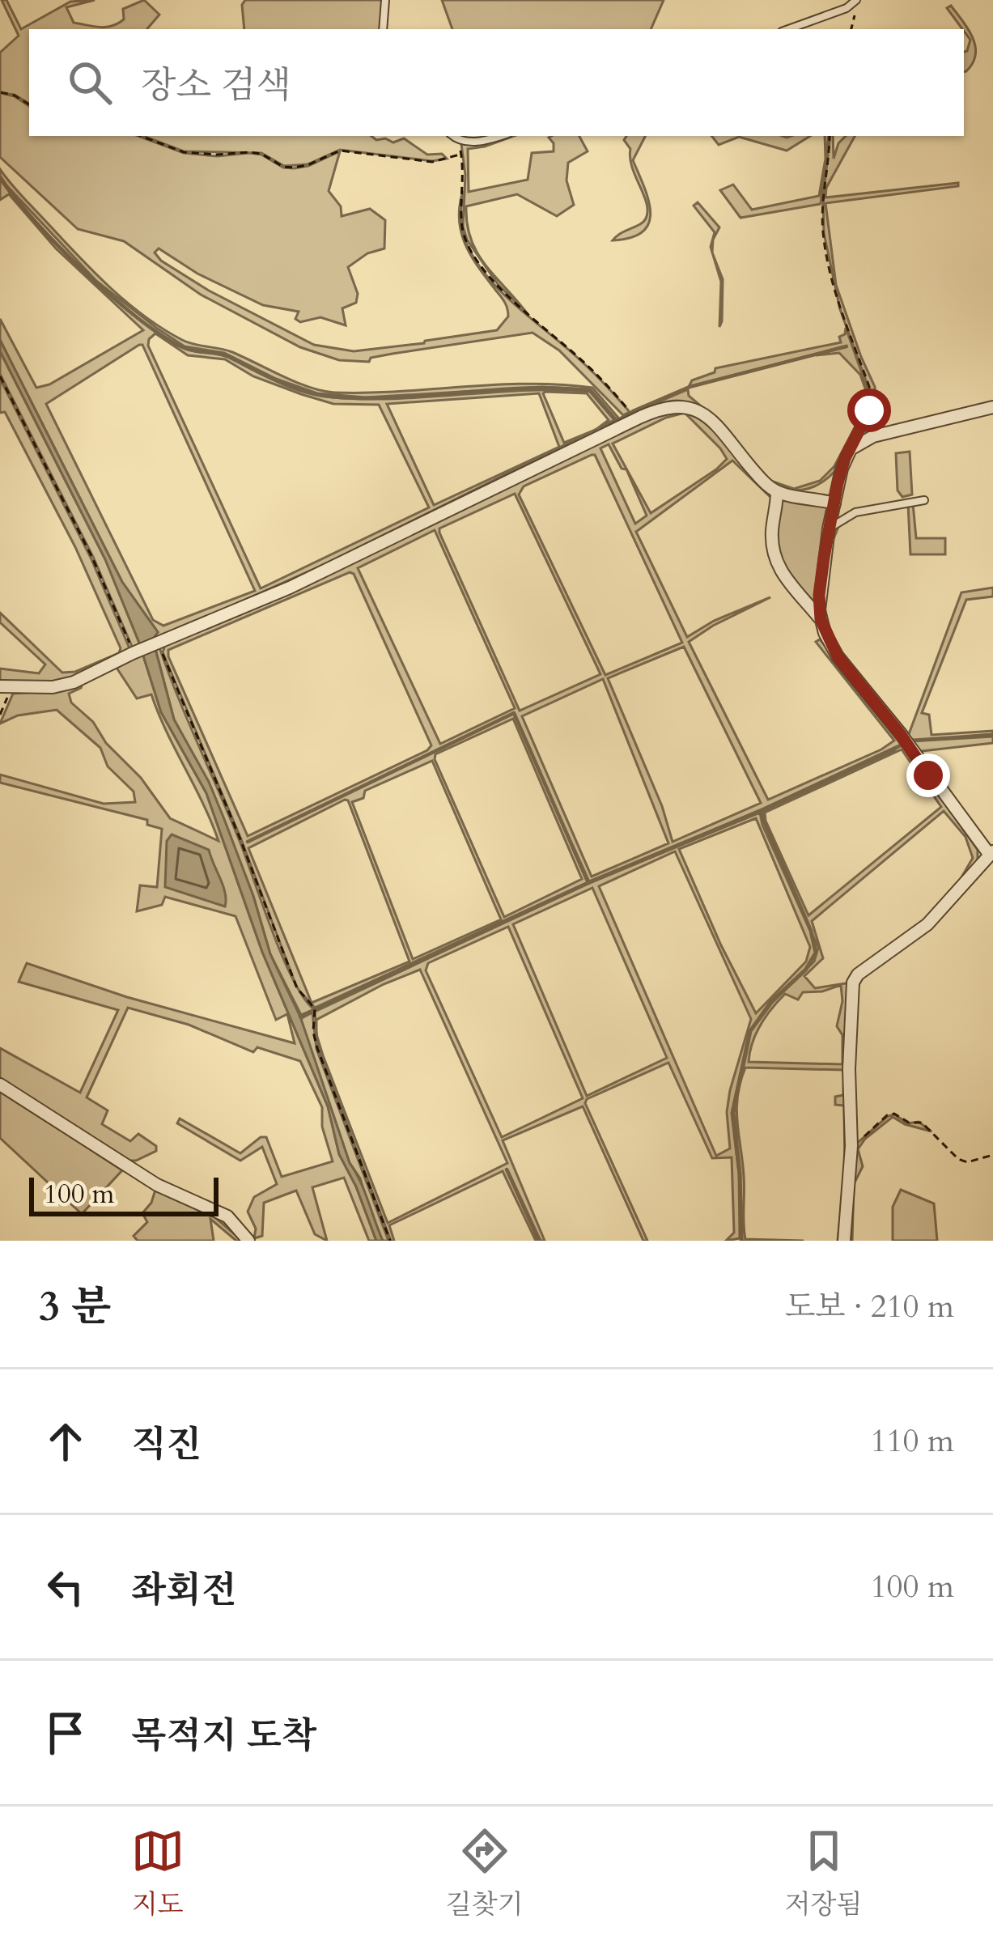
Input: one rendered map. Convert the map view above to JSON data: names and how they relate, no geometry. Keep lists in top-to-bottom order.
{
  "scale_bar": "100 m",
  "page": {
    "search": "장소 검색",
    "scale": "100 m",
    "heading": ["3 분", "도보 · 210 m"],
    "list": [
      ["직진", "110 m"],
      ["좌회전", "100 m"],
      "목적지 도착"
    ],
    "nav": ["지도", "길찾기", "저장됨"]
  }
}
